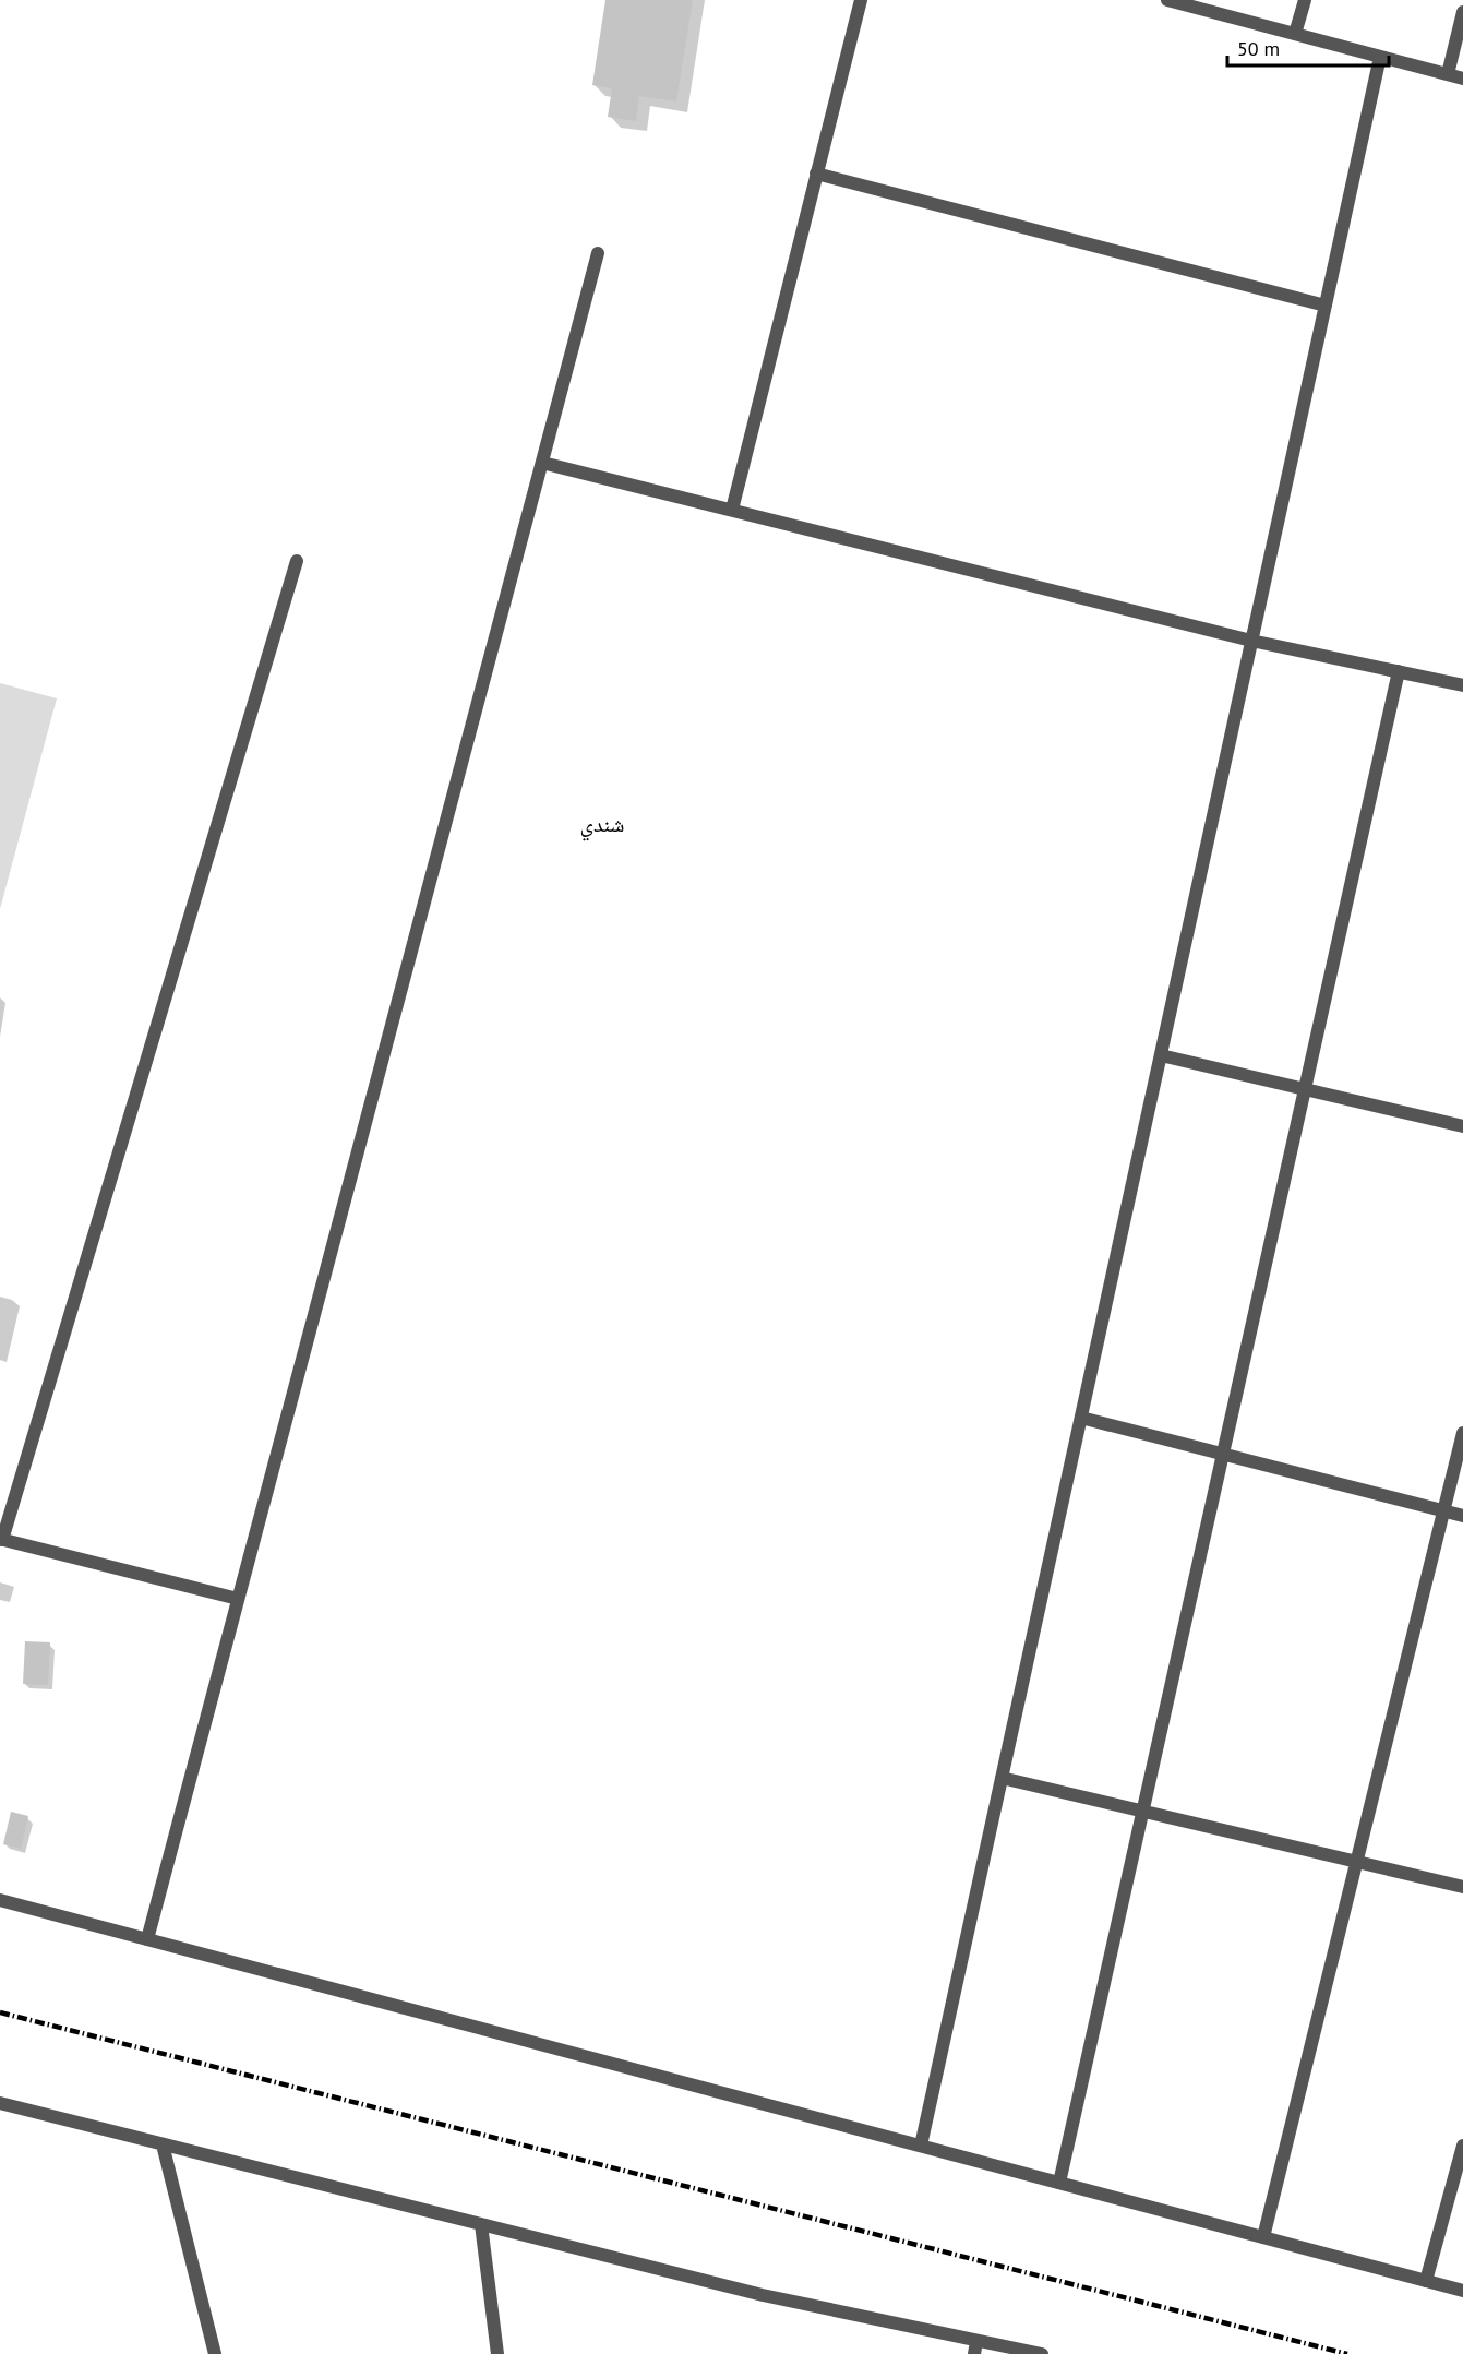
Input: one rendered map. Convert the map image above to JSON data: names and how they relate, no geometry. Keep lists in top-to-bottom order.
{
  "districts": ["شندي"],
  "scale_bar": "50 m"
}
